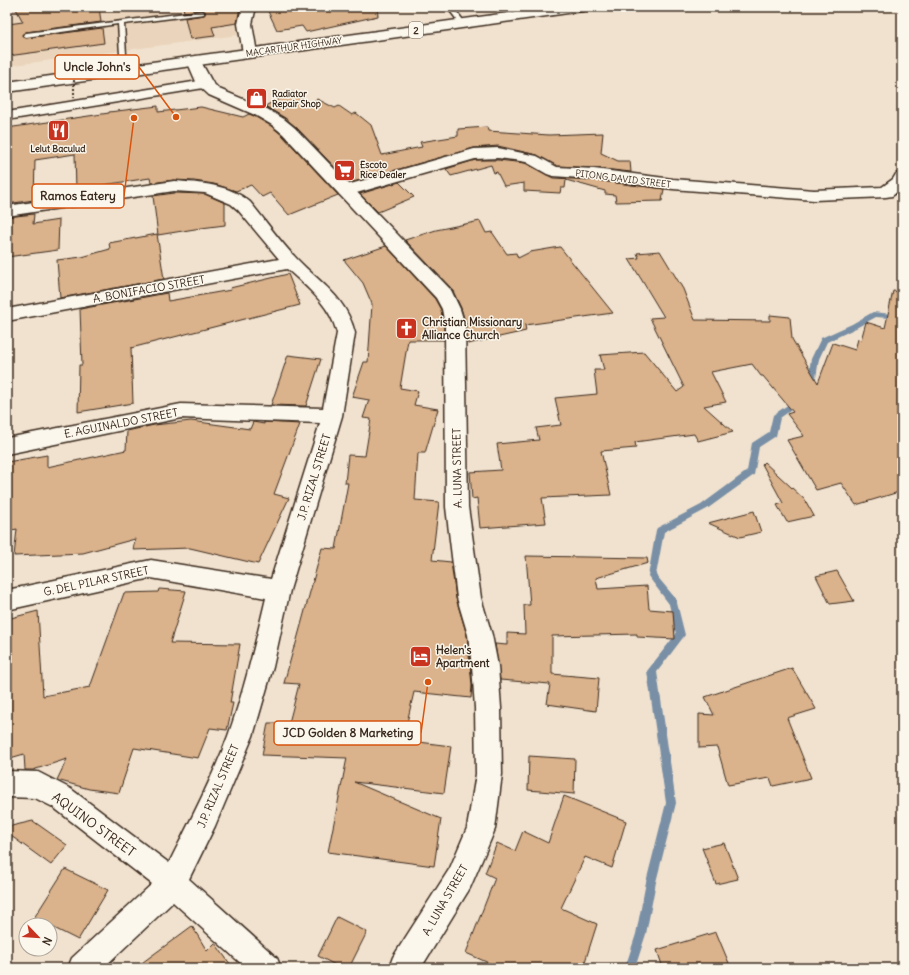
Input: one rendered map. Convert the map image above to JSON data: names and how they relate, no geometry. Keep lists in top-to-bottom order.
{
  "streets": {
    "main road": ["2", "MACARTHUR HIGHWAY", "A. LUNA STREET"],
    "street": [
      "PITONG DAVID STREET",
      "A. BONIFACIO STREET",
      "E. AGUINALDO STREET",
      "J.P. RIZAL STREET",
      "G. DEL PILAR STREET",
      "AQUINO STREET"
    ]
  },
  "crossings": [
    ["PITONG DAVID STREET", "A. LUNA STREET"],
    ["A. BONIFACIO STREET", "J.P. RIZAL STREET"],
    ["E. AGUINALDO STREET", "J.P. RIZAL STREET"],
    ["J.P. RIZAL STREET", "G. DEL PILAR STREET"],
    ["J.P. RIZAL STREET", "AQUINO STREET"]
  ],
  "places": {
    "shop": ["Radiator Repair Shop"],
    "other": ["Uncle John's", "Ramos Eatery", "JCD Golden 8 Marketing"],
    "restaurant": ["Lelut Baculud"],
    "supermarket": ["Escoto Rice Dealer"],
    "church": ["Christian Missionary Alliance Church"],
    "hotel": ["Helen's Apartment"]
  },
  "north": "bottom right"
}
